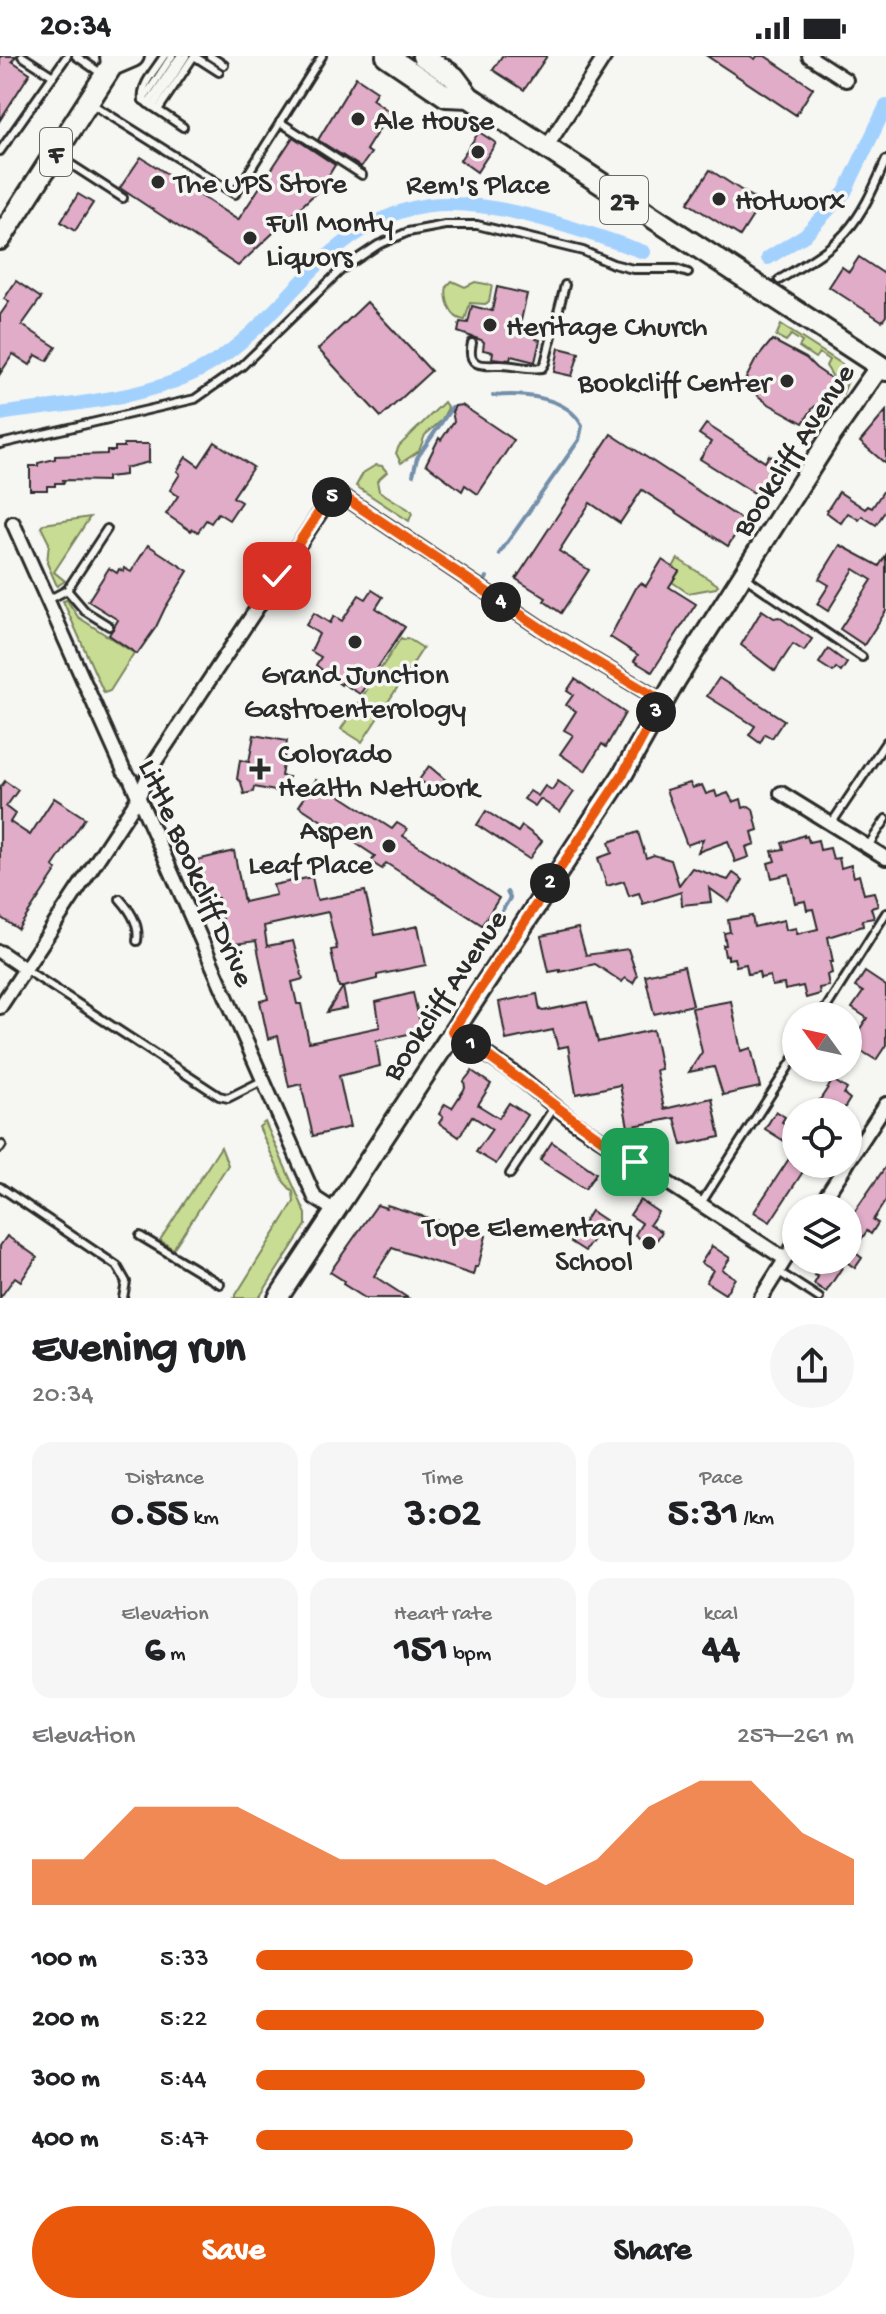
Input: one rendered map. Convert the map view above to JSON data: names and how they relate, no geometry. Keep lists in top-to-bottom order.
{
  "streets": {
    "main road": ["F", "27"],
    "street": ["Bookcliff Avenue", "Little Bookcliff Drive"]
  },
  "crossings": [
    ["27", "Bookcliff Avenue"],
    ["Bookcliff Avenue", "Little Bookcliff Drive"]
  ],
  "places": {
    "other": [
      "Ale House",
      "Rem's Place",
      "The UPS Store",
      "Hotworx",
      "Full Monty Liquors",
      "Heritage Church",
      "Bookcliff Center",
      "Grand Junction Gastroenterology",
      "Aspen Leaf Place",
      "Tope Elementary School"
    ],
    "health": ["Colorado Health Network"]
  },
  "north": "top left",
  "page": {
    "status": "20:34",
    "pins": [
      "5",
      "4",
      "3",
      "2",
      "1"
    ],
    "heading": ["Evening run", "20:34"],
    "stats": [
      ["Distance", "0.55 km"],
      ["Time", "3:02"],
      ["Pace", "5:31 /km"],
      ["Elevation", "6 m"],
      ["Heart rate", "151 bpm"],
      ["kcal", "44"]
    ],
    "chart": ["Elevation", "257–261 m"],
    "list": [
      {
        "name": "100 m",
        "note": "5:33"
      },
      {
        "name": "200 m",
        "note": "5:22"
      },
      {
        "name": "300 m",
        "note": "5:44"
      },
      {
        "name": "400 m",
        "note": "5:47"
      }
    ],
    "buttons": ["Save", "Share"]
  }
}
